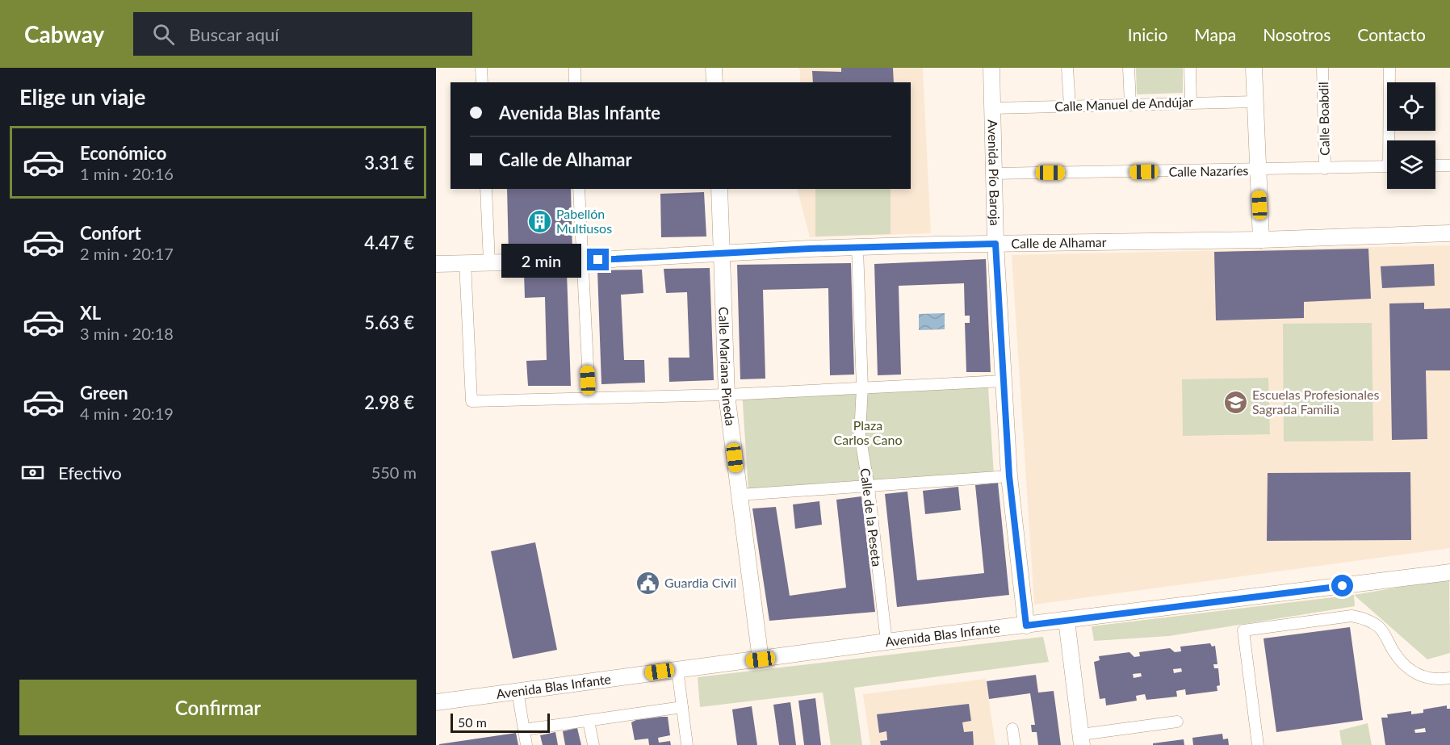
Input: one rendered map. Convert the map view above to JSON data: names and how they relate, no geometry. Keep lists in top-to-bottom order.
{
  "streets": {
    "street": [
      "Calle Manuel de Andújar",
      "Calle Boabdil",
      "Calle Nazaríes",
      "Avenida Pío Baroja",
      "Calle de Alhamar",
      "Calle Mariana Pineda",
      "Calle de la Peseta",
      "Avenida Blas Infante"
    ]
  },
  "crossings": [
    ["Calle Manuel de Andújar", "Avenida Pío Baroja"],
    ["Calle Boabdil", "Calle Nazaríes"],
    ["Calle Nazaríes", "Avenida Pío Baroja"],
    ["Avenida Pío Baroja", "Calle de Alhamar"],
    ["Avenida Pío Baroja", "Avenida Blas Infante"],
    ["Calle de Alhamar", "Calle Mariana Pineda"],
    ["Calle de Alhamar", "Calle de la Peseta"],
    ["Calle Mariana Pineda", "Avenida Blas Infante"],
    ["Calle de la Peseta", "Avenida Blas Infante"]
  ],
  "parks": ["Plaza Carlos Cano"],
  "places": {
    "building": ["Pabellón Multiusos"],
    "school or university": ["Escuelas Profesionales Sagrada Familia"],
    "public building": ["Guardia Civil"]
  },
  "scale_bar": "50 m",
  "page": {
    "header": "Cabway",
    "search": "Buscar aquí",
    "nav": [
      "Inicio",
      "Mapa",
      "Nosotros",
      "Contacto"
    ],
    "heading": "Elige un viaje",
    "banner": ["Avenida Blas Infante", "Calle de Alhamar"],
    "list": [
      {
        "name": "Económico",
        "note": "1 min · 20:16",
        "value": "3.31 €"
      },
      {
        "name": "Confort",
        "note": "2 min · 20:17",
        "value": "4.47 €"
      },
      {
        "name": "XL",
        "note": "3 min · 20:18",
        "value": "5.63 €"
      },
      {
        "name": "Green",
        "note": "4 min · 20:19",
        "value": "2.98 €"
      }
    ],
    "bubble": "2 min",
    "pay": ["Efectivo", "550 m"],
    "buttons": "Confirmar",
    "scale": "50 m"
  }
}
